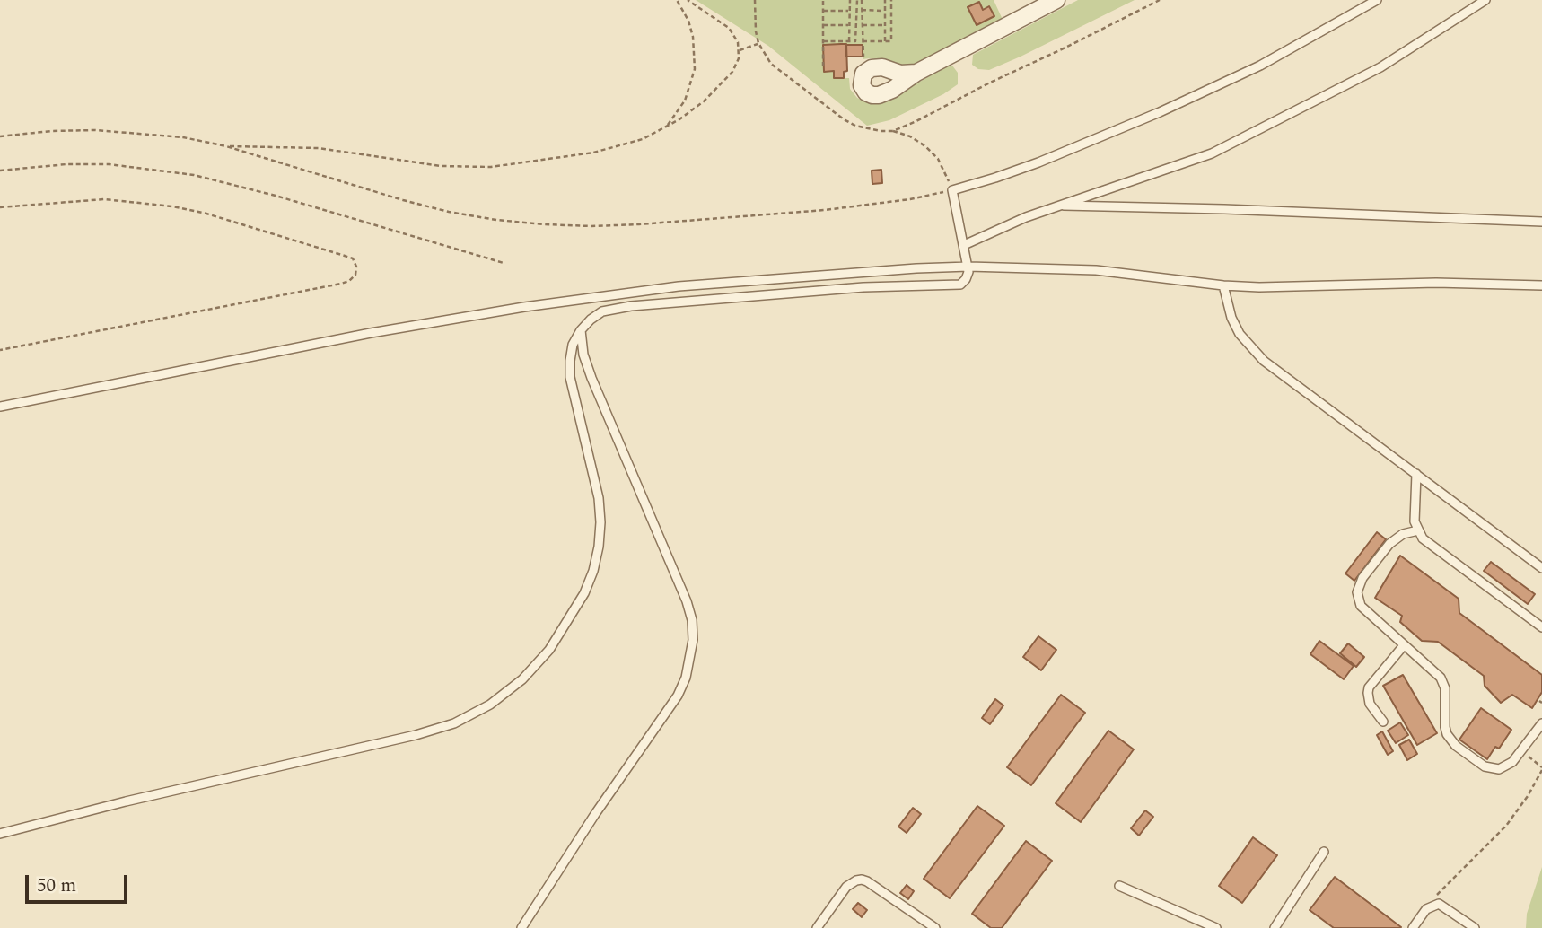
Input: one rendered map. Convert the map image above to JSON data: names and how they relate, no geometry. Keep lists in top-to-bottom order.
{
  "scale_bar": "50 m"
}
